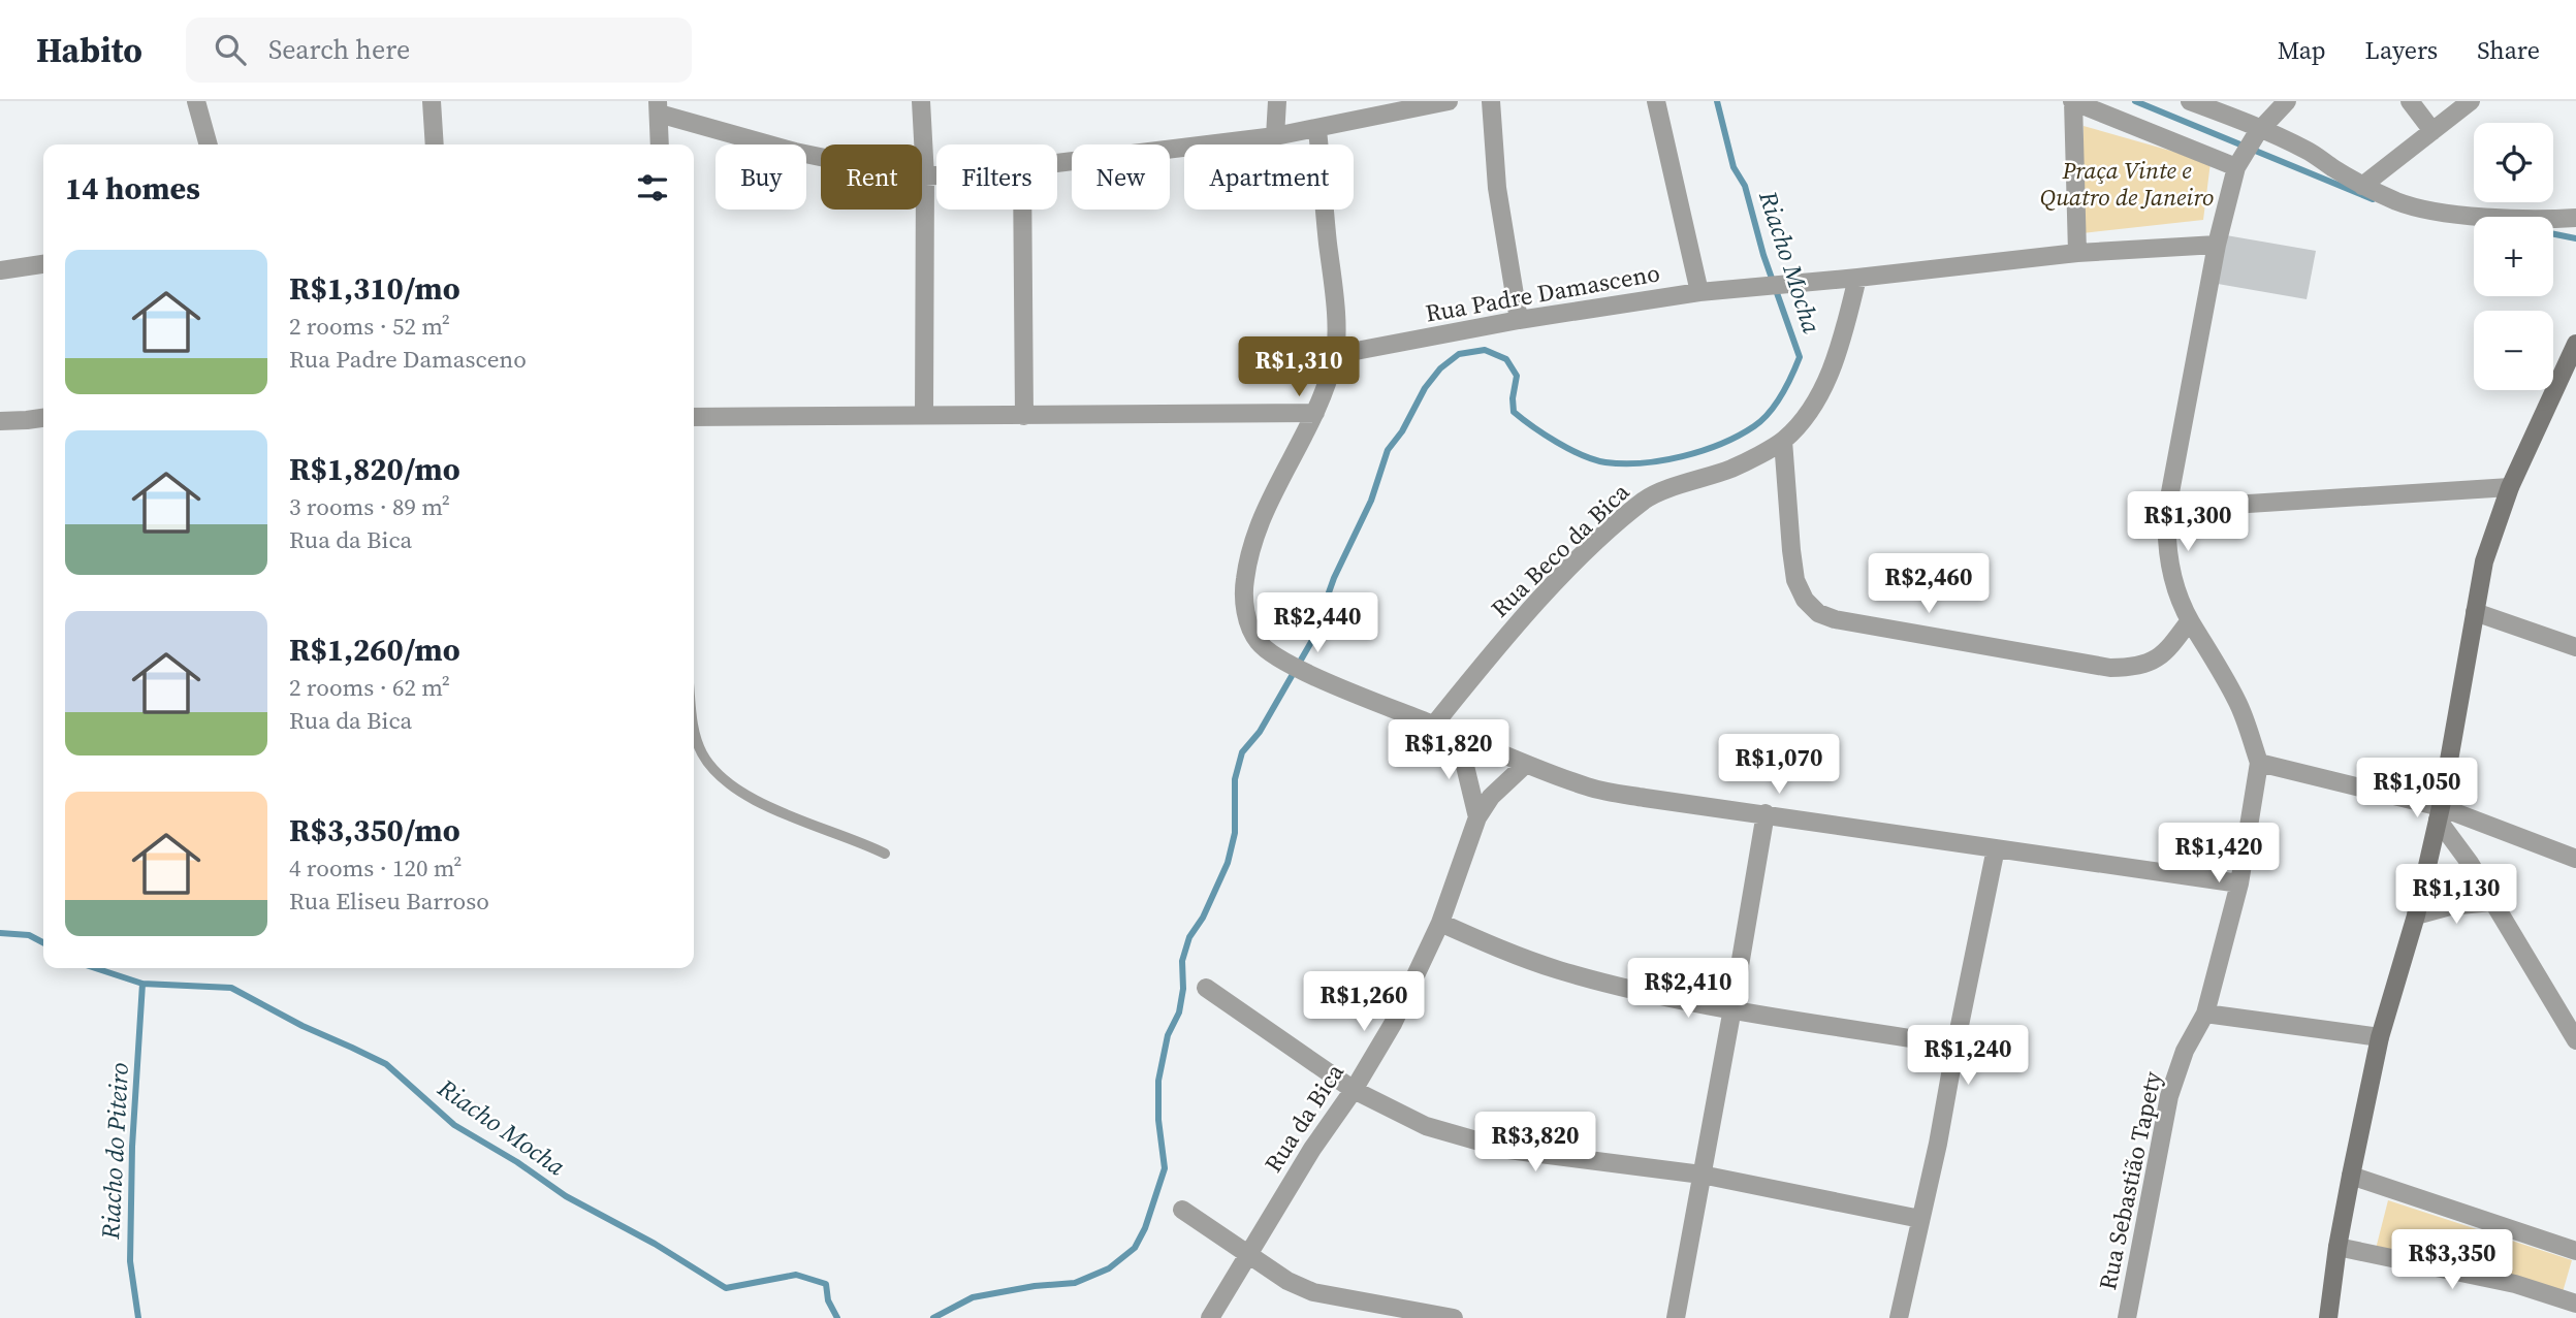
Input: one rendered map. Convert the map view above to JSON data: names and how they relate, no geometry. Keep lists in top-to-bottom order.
{
  "streets": {
    "street": [
      "Rua Padre Damasceno",
      "Rua Beco da Bica",
      "Rua da Bica",
      "Rua Sebastião Tapety"
    ]
  },
  "crossings": [
    ["Rua Padre Damasceno", "Rua Beco da Bica"]
  ],
  "water": ["Riacho Mocha", "Riacho do Piteiro"],
  "parks": ["Praça Vinte e Quatro de Janeiro"],
  "page": {
    "header": "Habito",
    "search": "Search here",
    "nav": ["Map", "Layers", "Share"],
    "map_buttons": ["+", "−"],
    "chip": [
      "Buy",
      "Rent",
      "Filters",
      "New",
      "Apartment"
    ],
    "heading": "14 homes",
    "list": [
      {
        "name": "R$1,310/mo",
        "note": "2 rooms · 52 m² · Rua Padre Damasceno"
      },
      {
        "name": "R$1,820/mo",
        "note": "3 rooms · 89 m² · Rua da Bica"
      },
      {
        "name": "R$1,260/mo",
        "note": "2 rooms · 62 m² · Rua da Bica"
      },
      {
        "name": "R$3,350/mo",
        "note": "4 rooms · 120 m² · Rua Eliseu Barroso"
      }
    ],
    "price": [
      "R$1,310",
      "R$1,300",
      "R$2,460",
      "R$2,440",
      "R$1,820",
      "R$1,070",
      "R$1,050",
      "R$1,420",
      "R$1,130",
      "R$2,410",
      "R$1,260",
      "R$1,240",
      "R$3,820",
      "R$3,350"
    ]
  }
}
